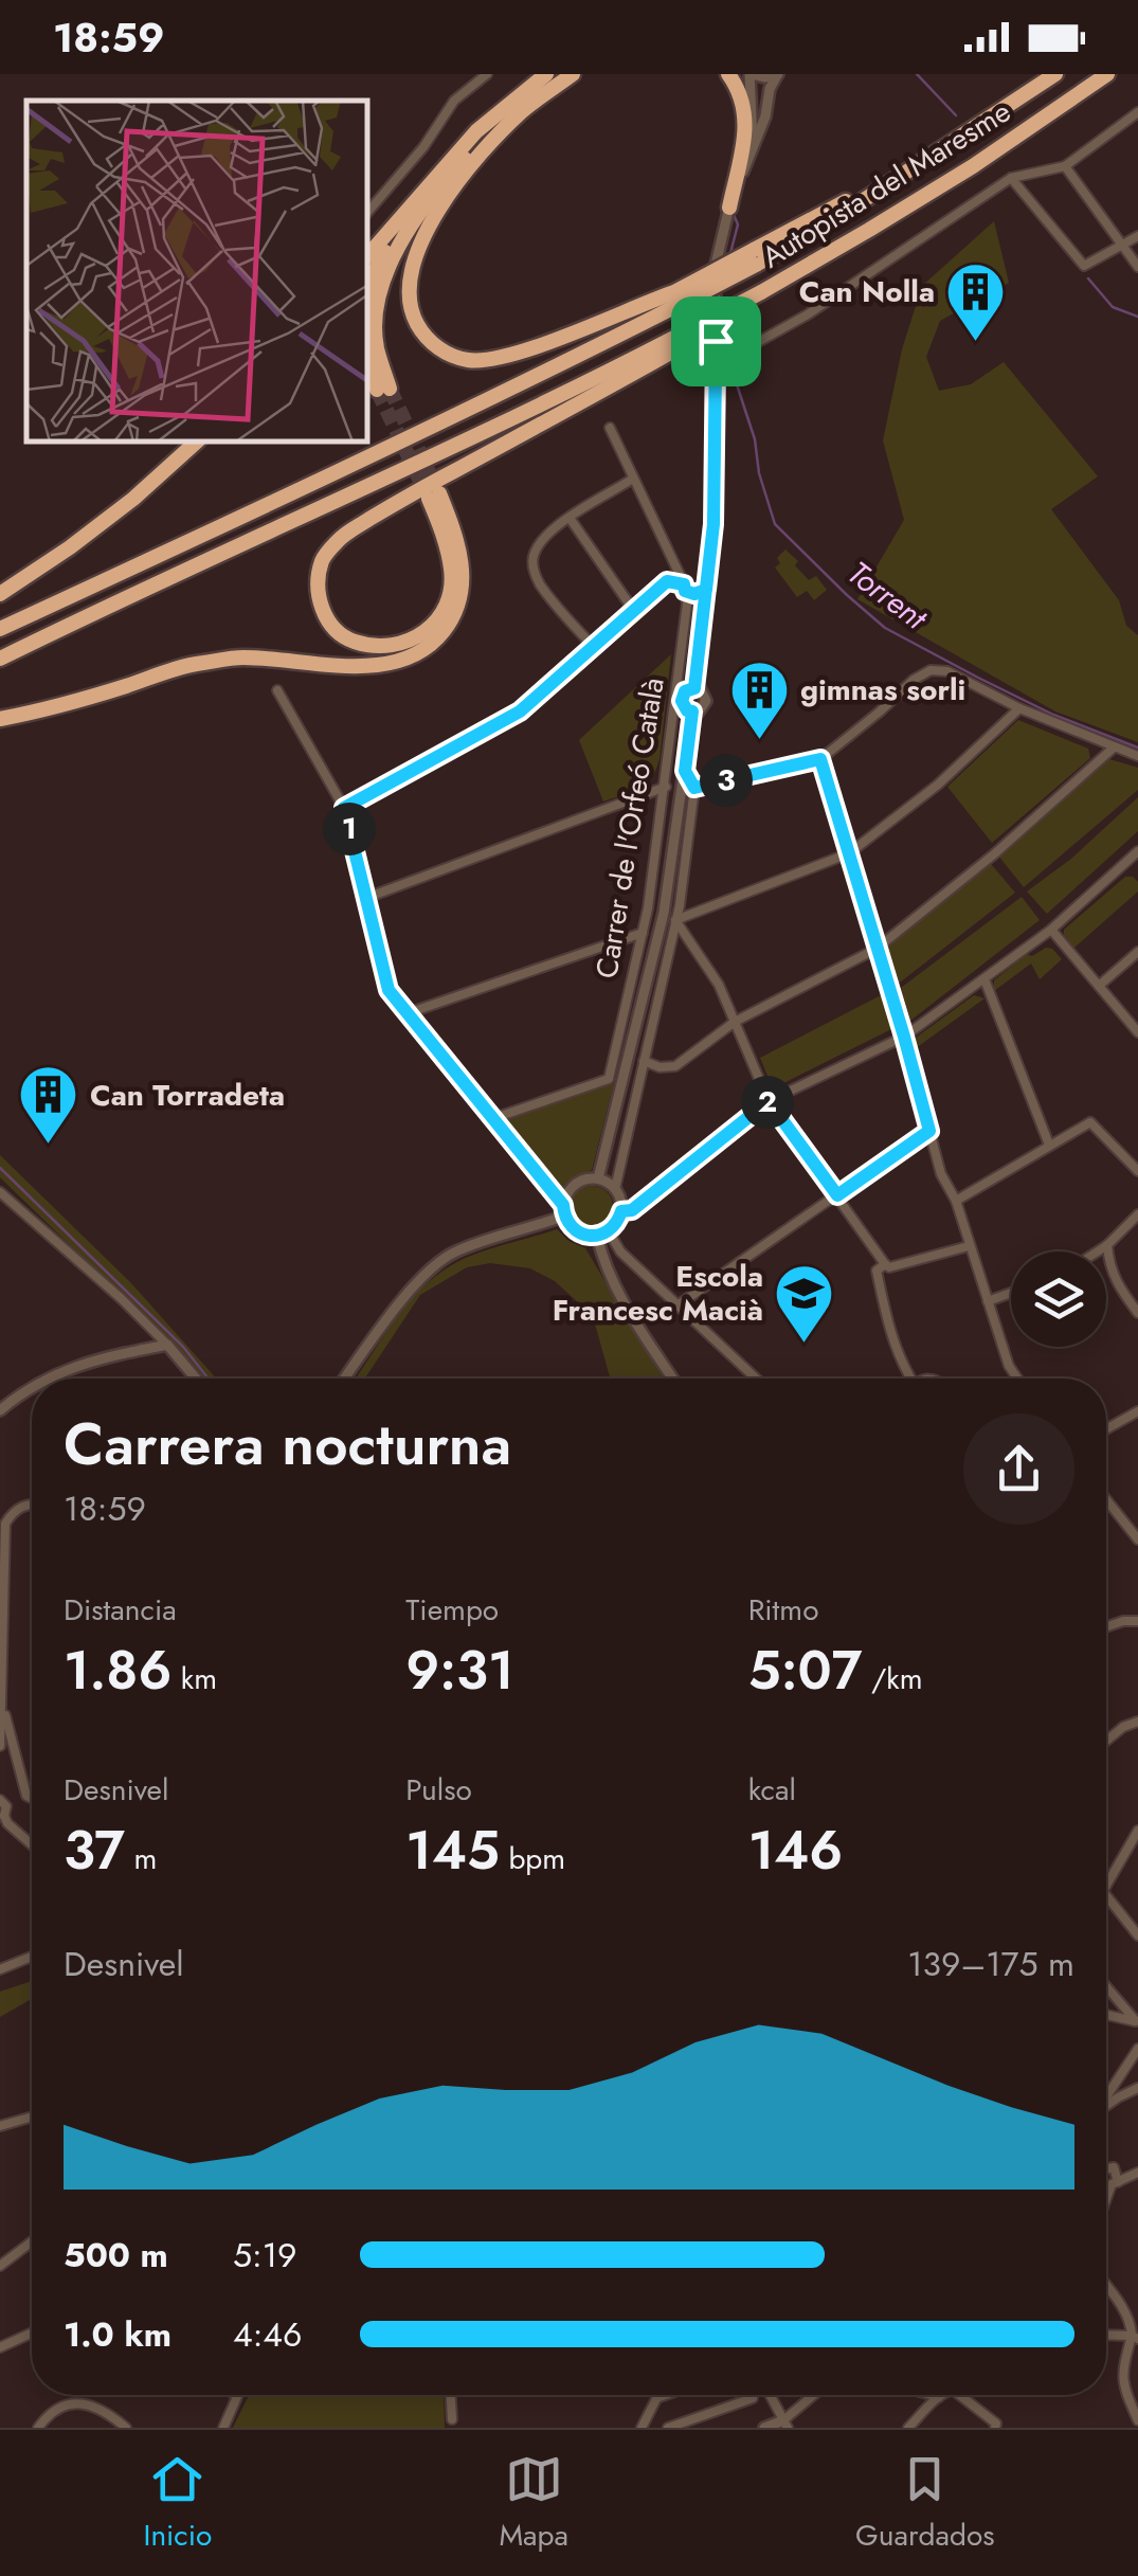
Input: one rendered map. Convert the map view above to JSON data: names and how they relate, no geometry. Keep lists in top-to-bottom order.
{
  "streets": {
    "highway": ["Autopista del Maresme"],
    "street": ["Carrer de l'Orfeó Català"]
  },
  "water": ["Torrent"],
  "places": {
    "building": ["Can Nolla", "gimnas sorli", "Can Torradeta"],
    "school or university": ["Escola Francesc Macià"]
  },
  "page": {
    "status": "18:59",
    "pins": ["3", "1", "2"],
    "heading": ["Carrera nocturna", "18:59"],
    "stats": [
      ["Distancia", "1.86 km"],
      ["Tiempo", "9:31"],
      ["Ritmo", "5:07 /km"],
      ["Desnivel", "37 m"],
      ["Pulso", "145 bpm"],
      ["kcal", "146"]
    ],
    "chart": ["Desnivel", "139–175 m"],
    "list": [
      {
        "name": "500 m",
        "note": "5:19"
      },
      {
        "name": "1.0 km",
        "note": "4:46"
      }
    ],
    "tabs": ["Inicio", "Mapa", "Guardados"]
  }
}
